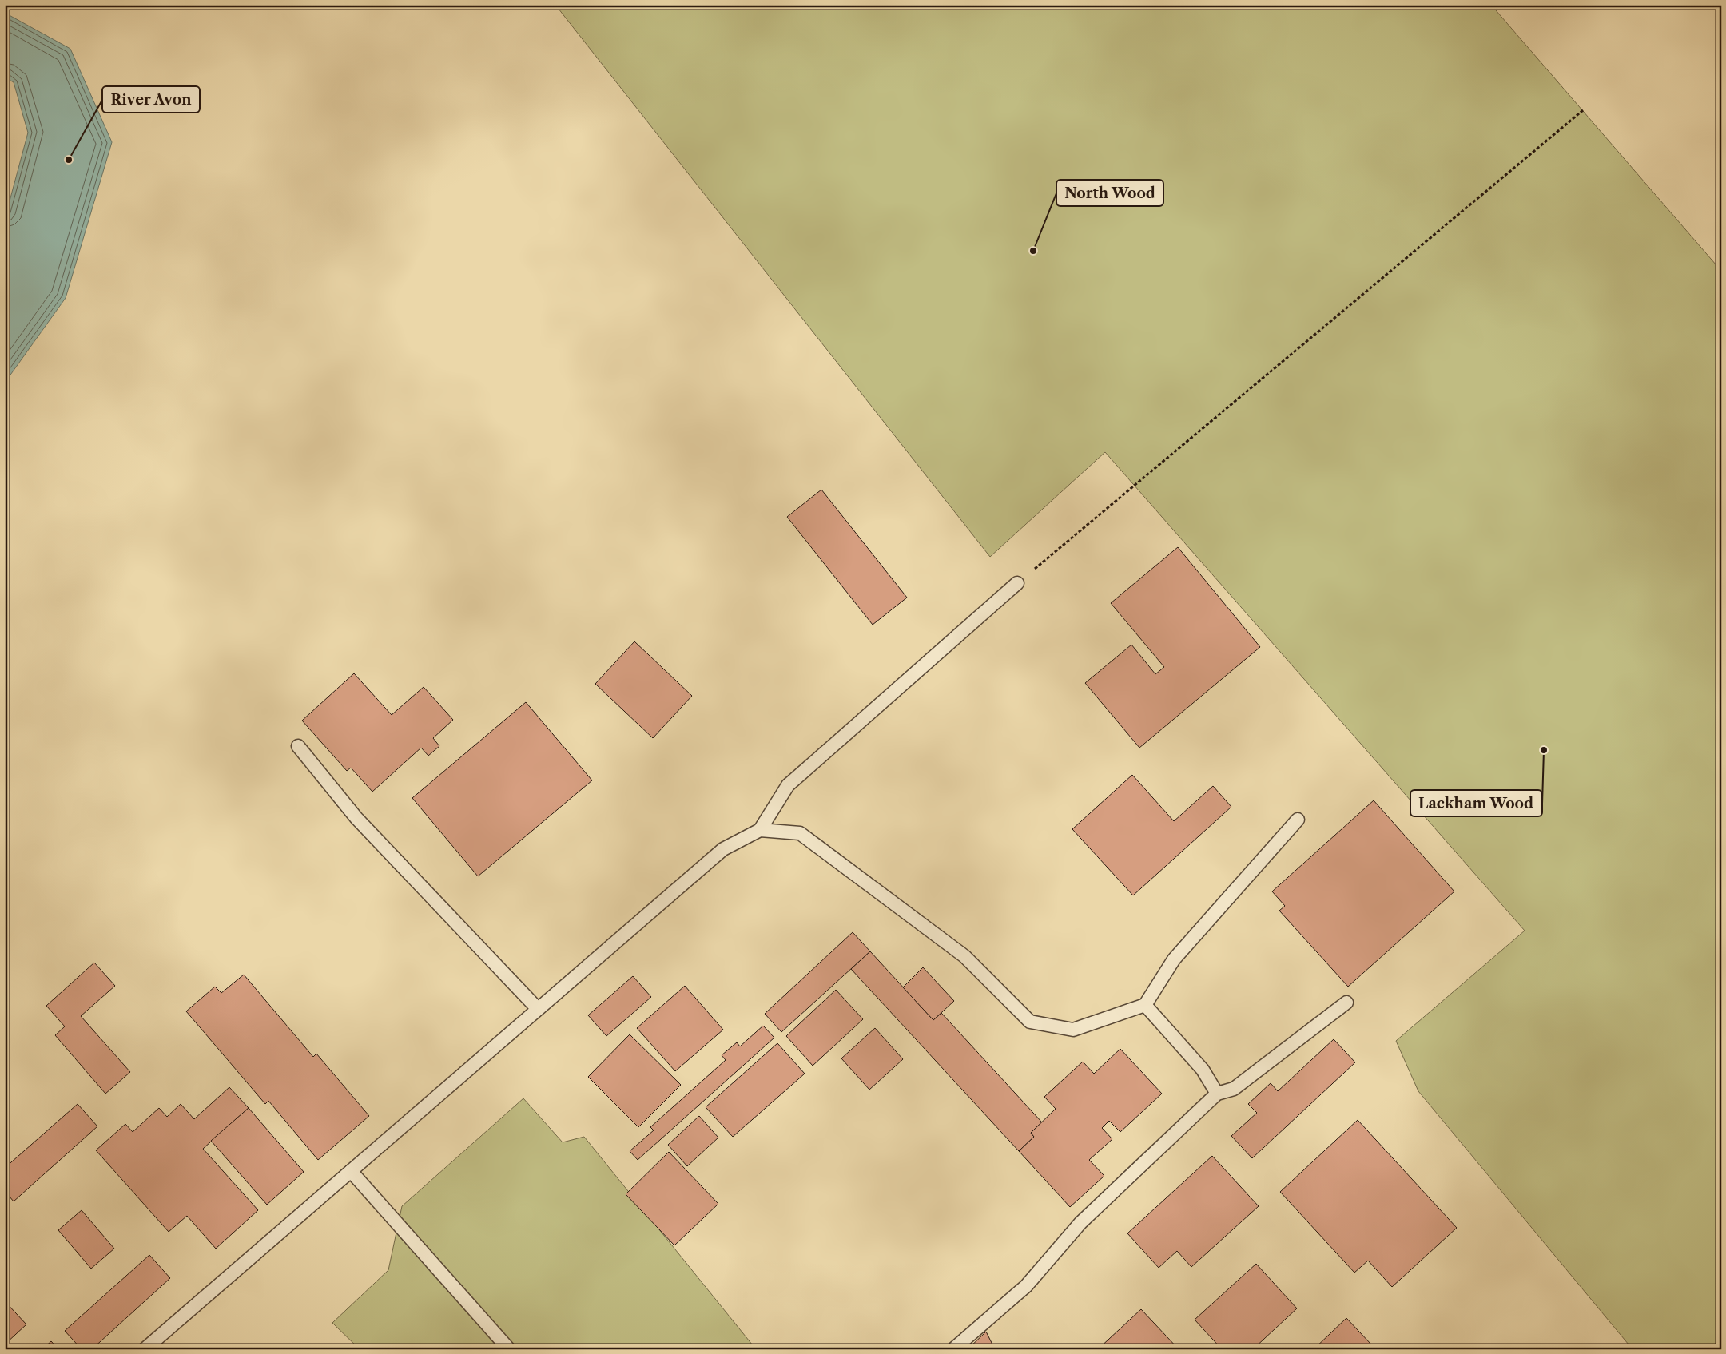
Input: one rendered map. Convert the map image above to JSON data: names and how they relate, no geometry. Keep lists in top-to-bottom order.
{
  "places": ["River Avon", "North Wood", "Lackham Wood"]
}
